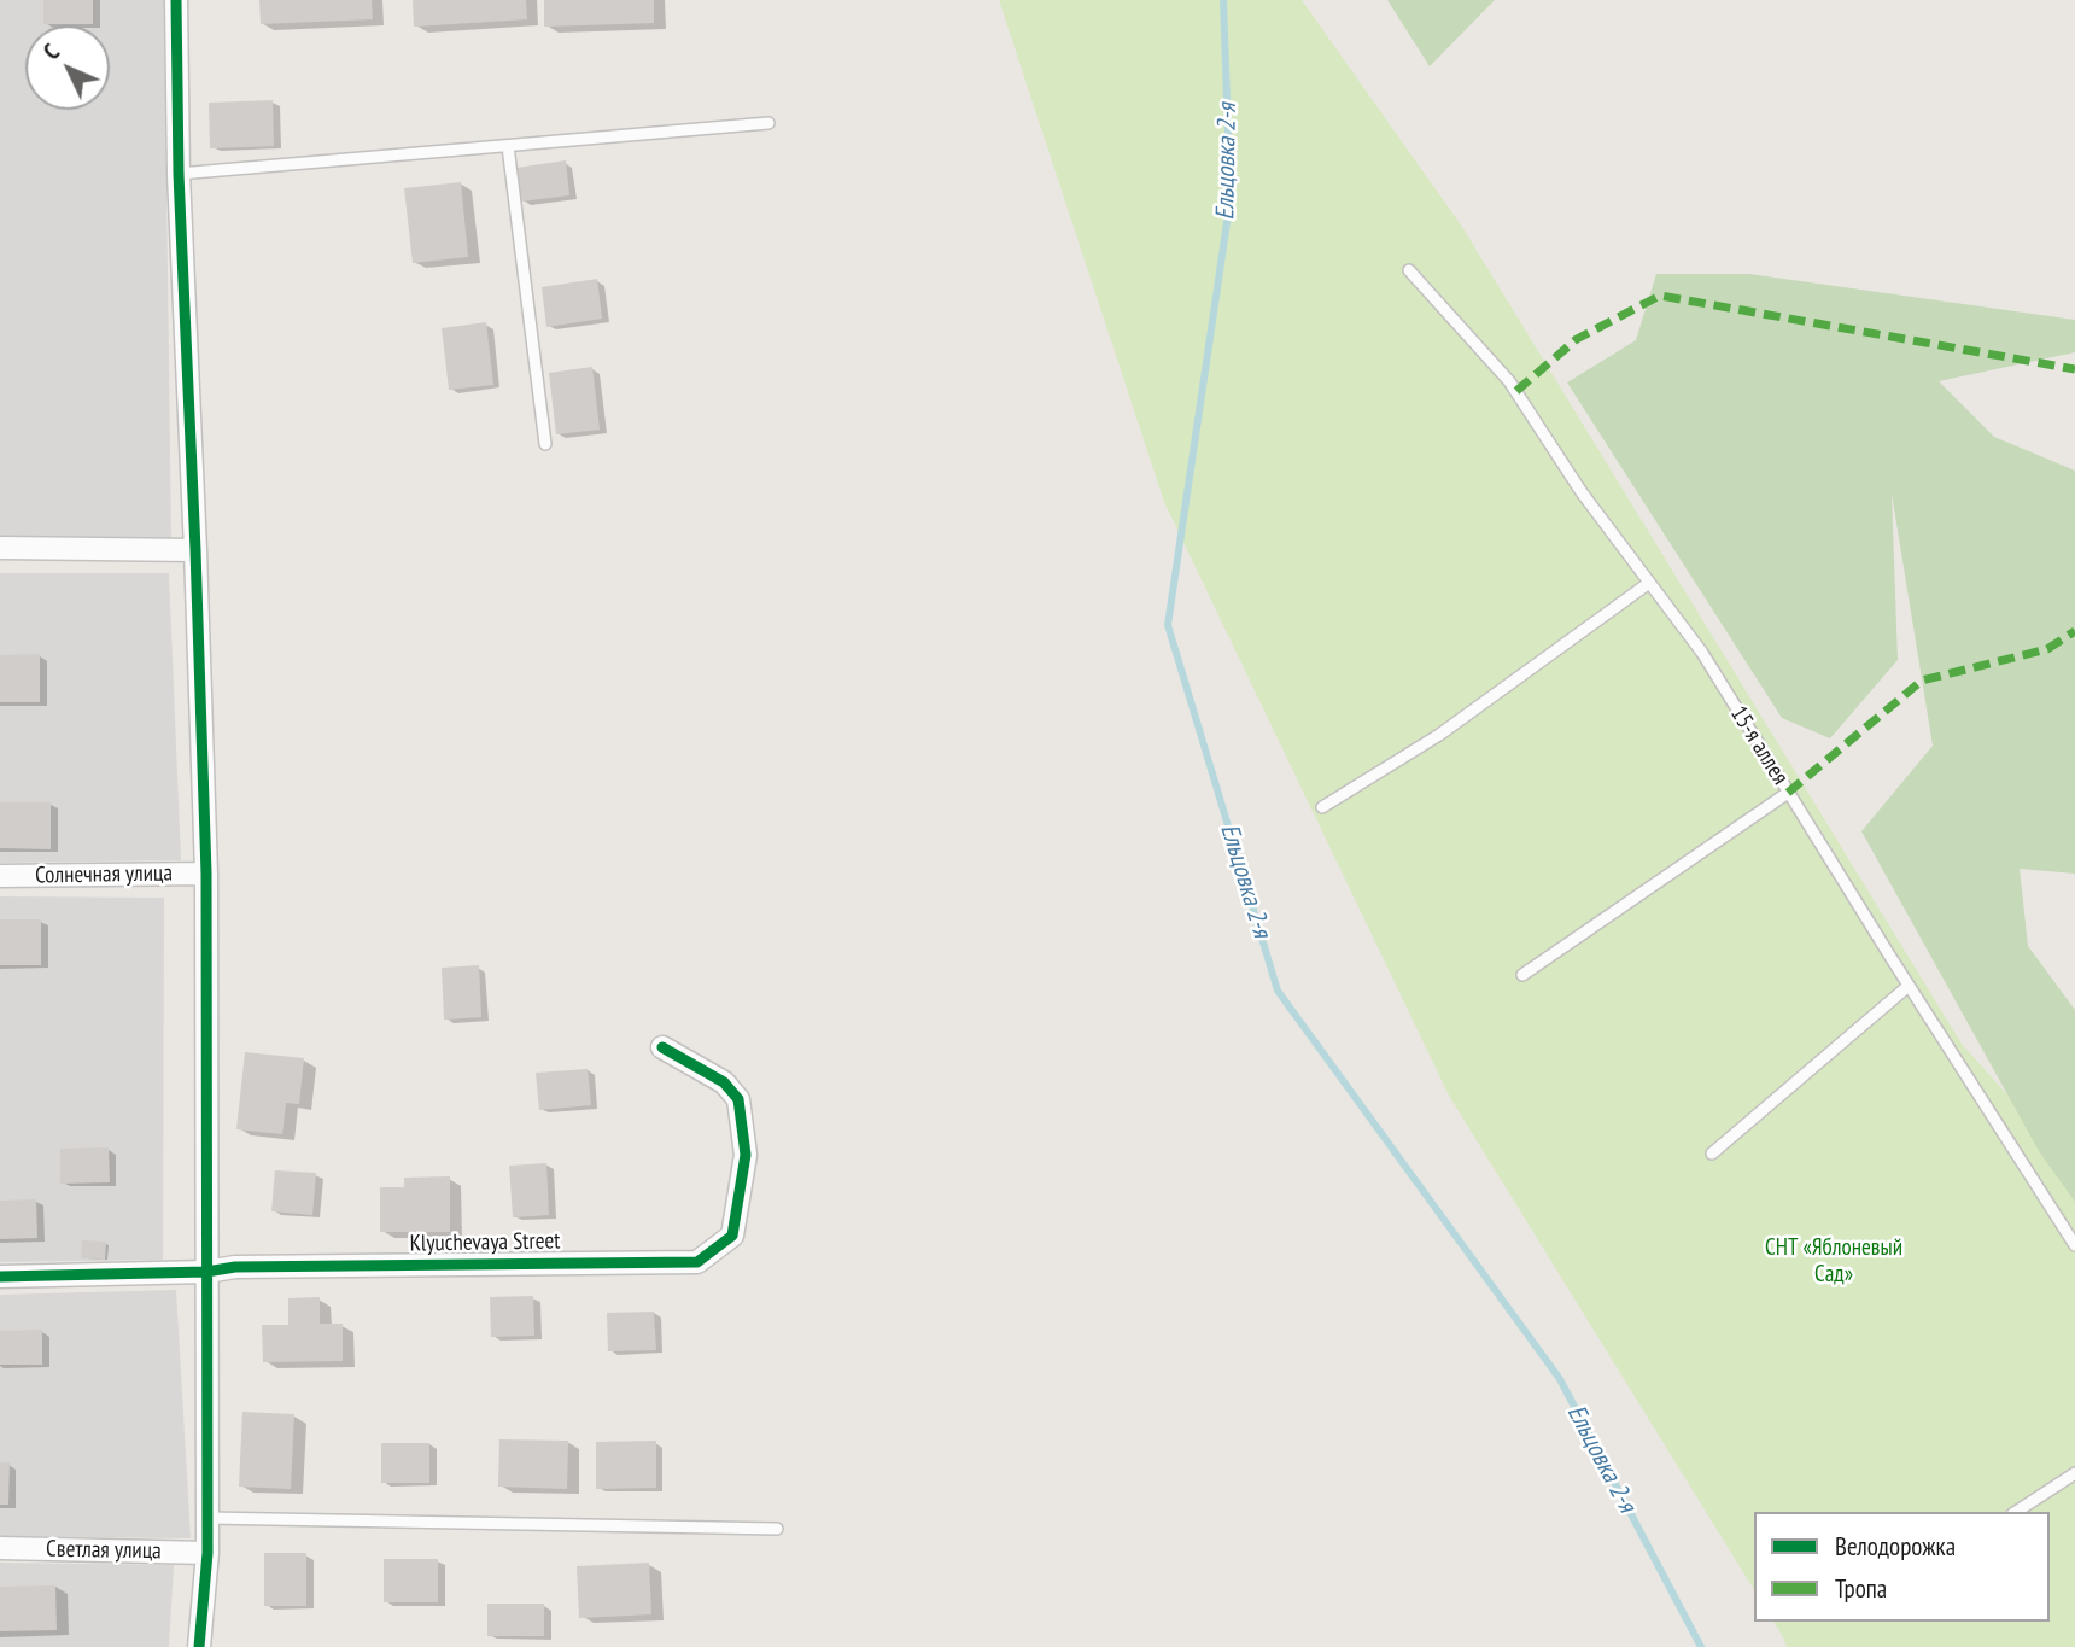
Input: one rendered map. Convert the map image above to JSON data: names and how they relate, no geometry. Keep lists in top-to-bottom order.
{
  "streets": {
    "street": ["Солнечная улица", "Klyuchevaya Street", "Светлая улица"],
    "lane": ["15-я аллея"]
  },
  "water": ["Ельцовка 2-я"],
  "parks": ["СНТ «Яблоневый Сад»"],
  "legend": ["Велодорожка", "Тропа"],
  "north": "top left"
}
